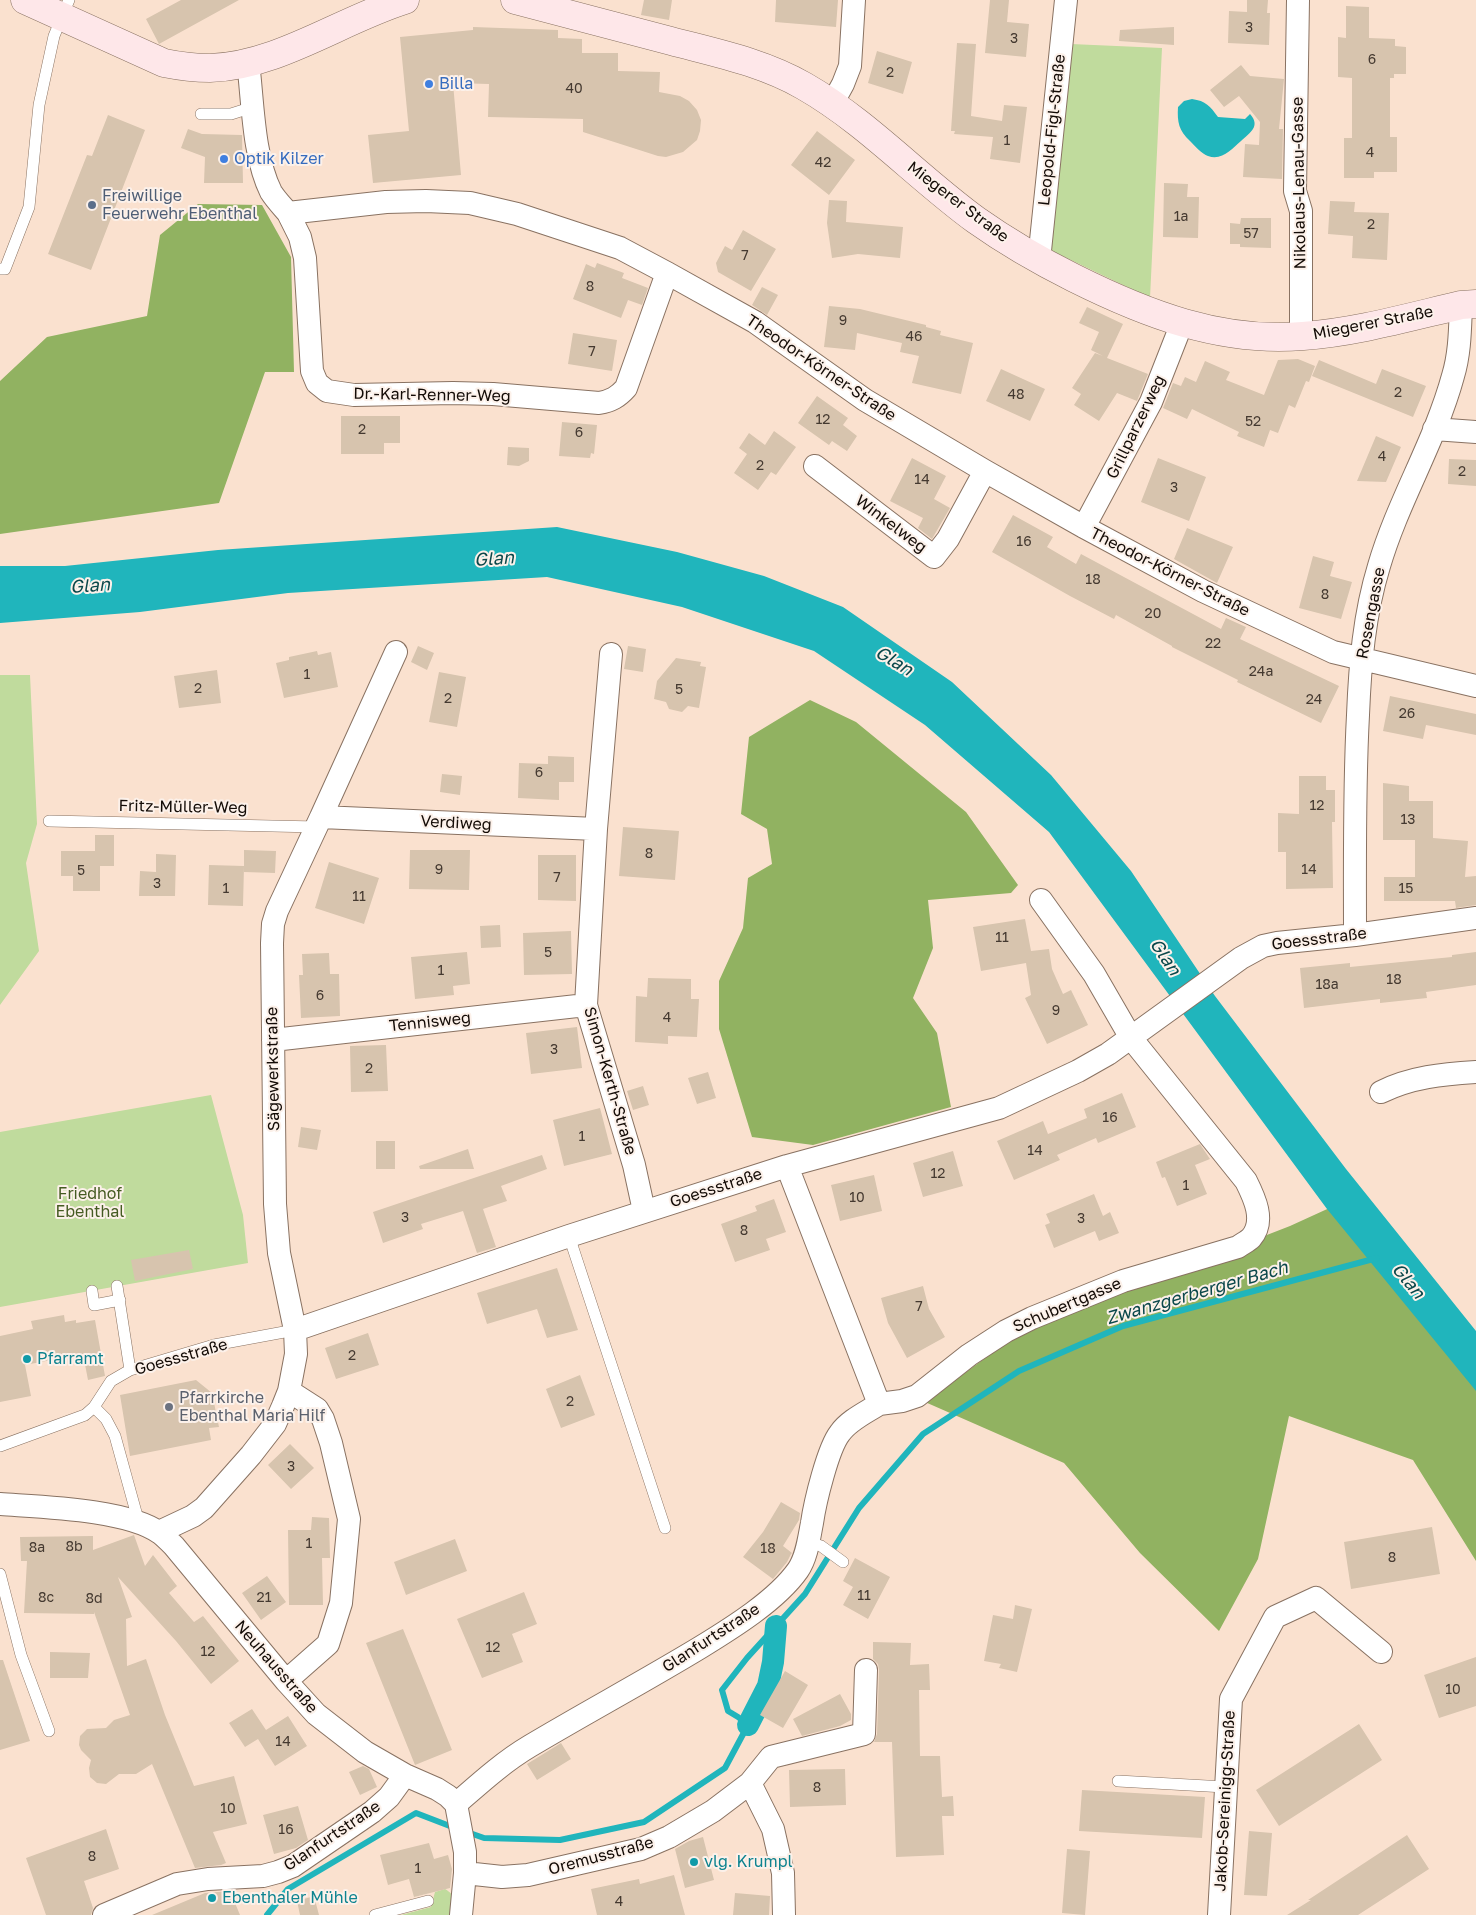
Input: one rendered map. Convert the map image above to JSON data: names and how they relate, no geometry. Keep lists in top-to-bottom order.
{
  "streets": {
    "main road": ["Miegerer Straße"],
    "street": [
      "Leopold-Figl-Straße",
      "Nikolaus-Lenau-Gasse",
      "Theodor-Körner-Straße",
      "Dr.-Karl-Renner-Weg",
      "Grillparzerweg",
      "Winkelweg",
      "Rosengasse",
      "Verdiweg",
      "Goessstraße",
      "Tennisweg",
      "Sägewerkstraße",
      "Simon-Kerth-Straße",
      "Schubertgasse",
      "Glanfurtstraße",
      "Neuhausstraße",
      "Jakob-Sereinigg-Straße",
      "Oremusstraße"
    ],
    "lane": ["Fritz-Müller-Weg"]
  },
  "crossings": [
    ["Leopold-Figl-Straße", "Miegerer Straße"],
    ["Nikolaus-Lenau-Gasse", "Miegerer Straße"],
    ["Miegerer Straße", "Grillparzerweg"],
    ["Miegerer Straße", "Rosengasse"],
    ["Theodor-Körner-Straße", "Dr.-Karl-Renner-Weg"],
    ["Theodor-Körner-Straße", "Grillparzerweg"],
    ["Theodor-Körner-Straße", "Winkelweg"],
    ["Theodor-Körner-Straße", "Rosengasse"],
    ["Rosengasse", "Goessstraße"],
    ["Fritz-Müller-Weg", "Verdiweg"],
    ["Fritz-Müller-Weg", "Sägewerkstraße"],
    ["Verdiweg", "Sägewerkstraße"],
    ["Verdiweg", "Simon-Kerth-Straße"],
    ["Goessstraße", "Sägewerkstraße"],
    ["Goessstraße", "Simon-Kerth-Straße"],
    ["Goessstraße", "Schubertgasse"],
    ["Tennisweg", "Sägewerkstraße"],
    ["Tennisweg", "Simon-Kerth-Straße"],
    ["Schubertgasse", "Glanfurtstraße"],
    ["Glanfurtstraße", "Neuhausstraße"]
  ],
  "water": ["Glan", "Zwanzgerberger Bach"],
  "parks": ["Friedhof Ebenthal"],
  "places": [
    "Billa",
    "Optik Kilzer",
    "Freiwillige Feuerwehr Ebenthal",
    "Pfarramt",
    "Pfarrkirche Ebenthal Maria Hilf",
    "vlg. Krumpl",
    "Ebenthaler Mühle"
  ],
  "house_numbers": [
    "3",
    "3",
    "6",
    "2",
    "40",
    "1",
    "4",
    "42",
    "1a",
    "2",
    "57",
    "7",
    "8",
    "9",
    "46",
    "7",
    "2",
    "48",
    "12",
    "52",
    "2",
    "6",
    "4",
    "2",
    "2",
    "14",
    "3",
    "16",
    "18",
    "8",
    "20",
    "22",
    "24a",
    "1",
    "2",
    "5",
    "2",
    "24",
    "26",
    "6",
    "12",
    "13",
    "8",
    "9",
    "14",
    "5",
    "7",
    "3",
    "1",
    "15",
    "11",
    "11",
    "5",
    "1",
    "18",
    "18a",
    "6",
    "9",
    "4",
    "3",
    "2",
    "16",
    "1",
    "14",
    "12",
    "1",
    "10",
    "3",
    "3",
    "8",
    "7",
    "2",
    "2",
    "3",
    "1",
    "8b",
    "8a",
    "18",
    "8",
    "11",
    "8c",
    "21",
    "8d",
    "12",
    "12",
    "10",
    "14",
    "8",
    "10",
    "16",
    "8",
    "1",
    "4"
  ]
}
